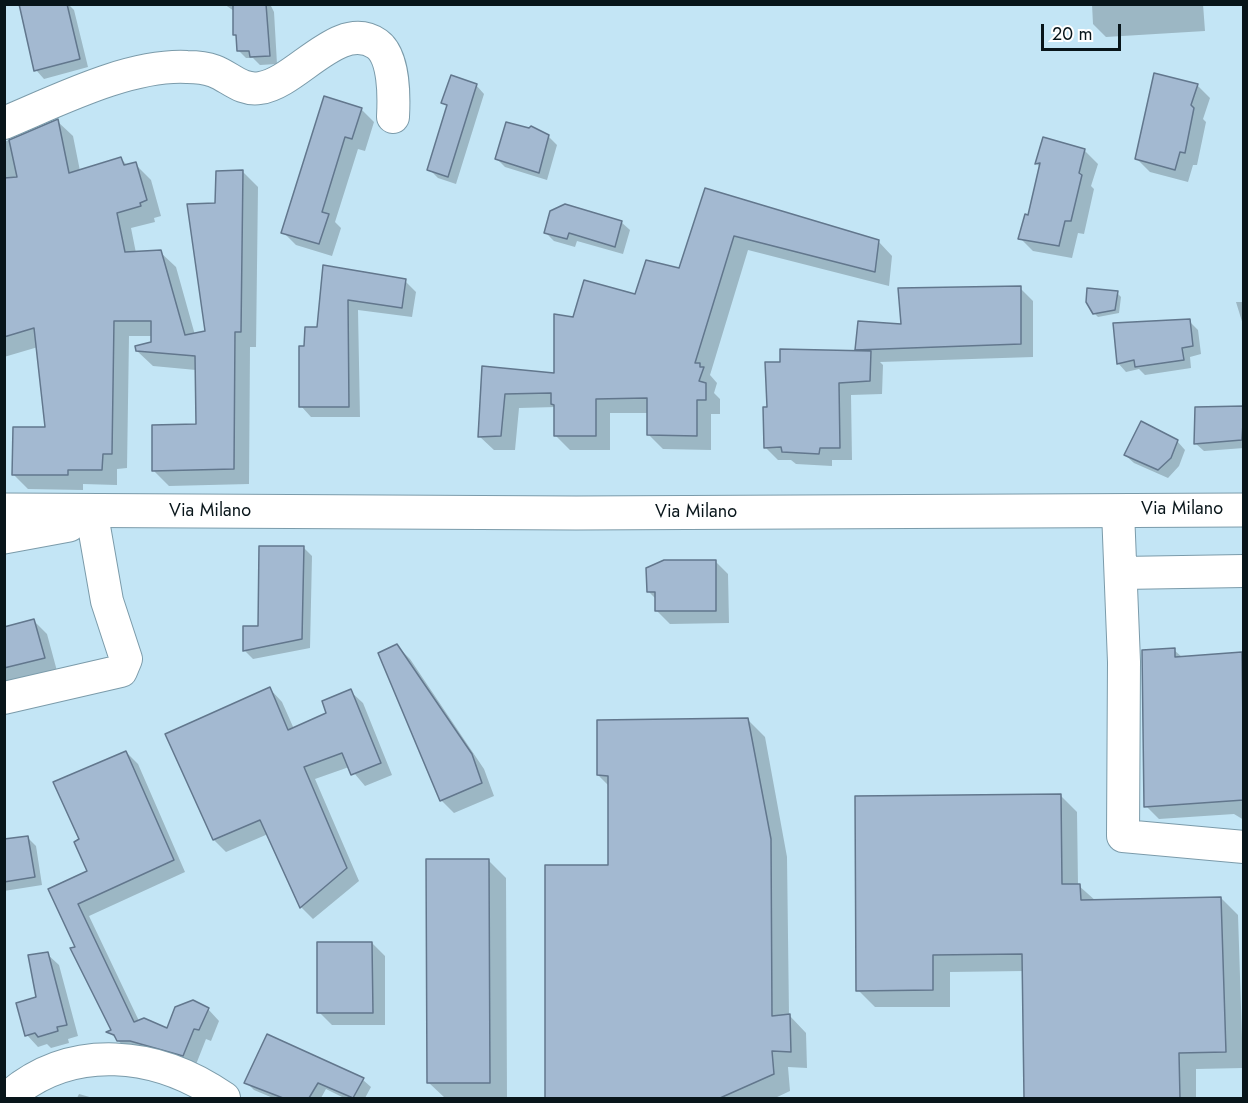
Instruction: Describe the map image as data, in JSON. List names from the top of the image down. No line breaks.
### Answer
{"streets":{"main road":["Via Milano"]},"scale_bar":"20 m"}
